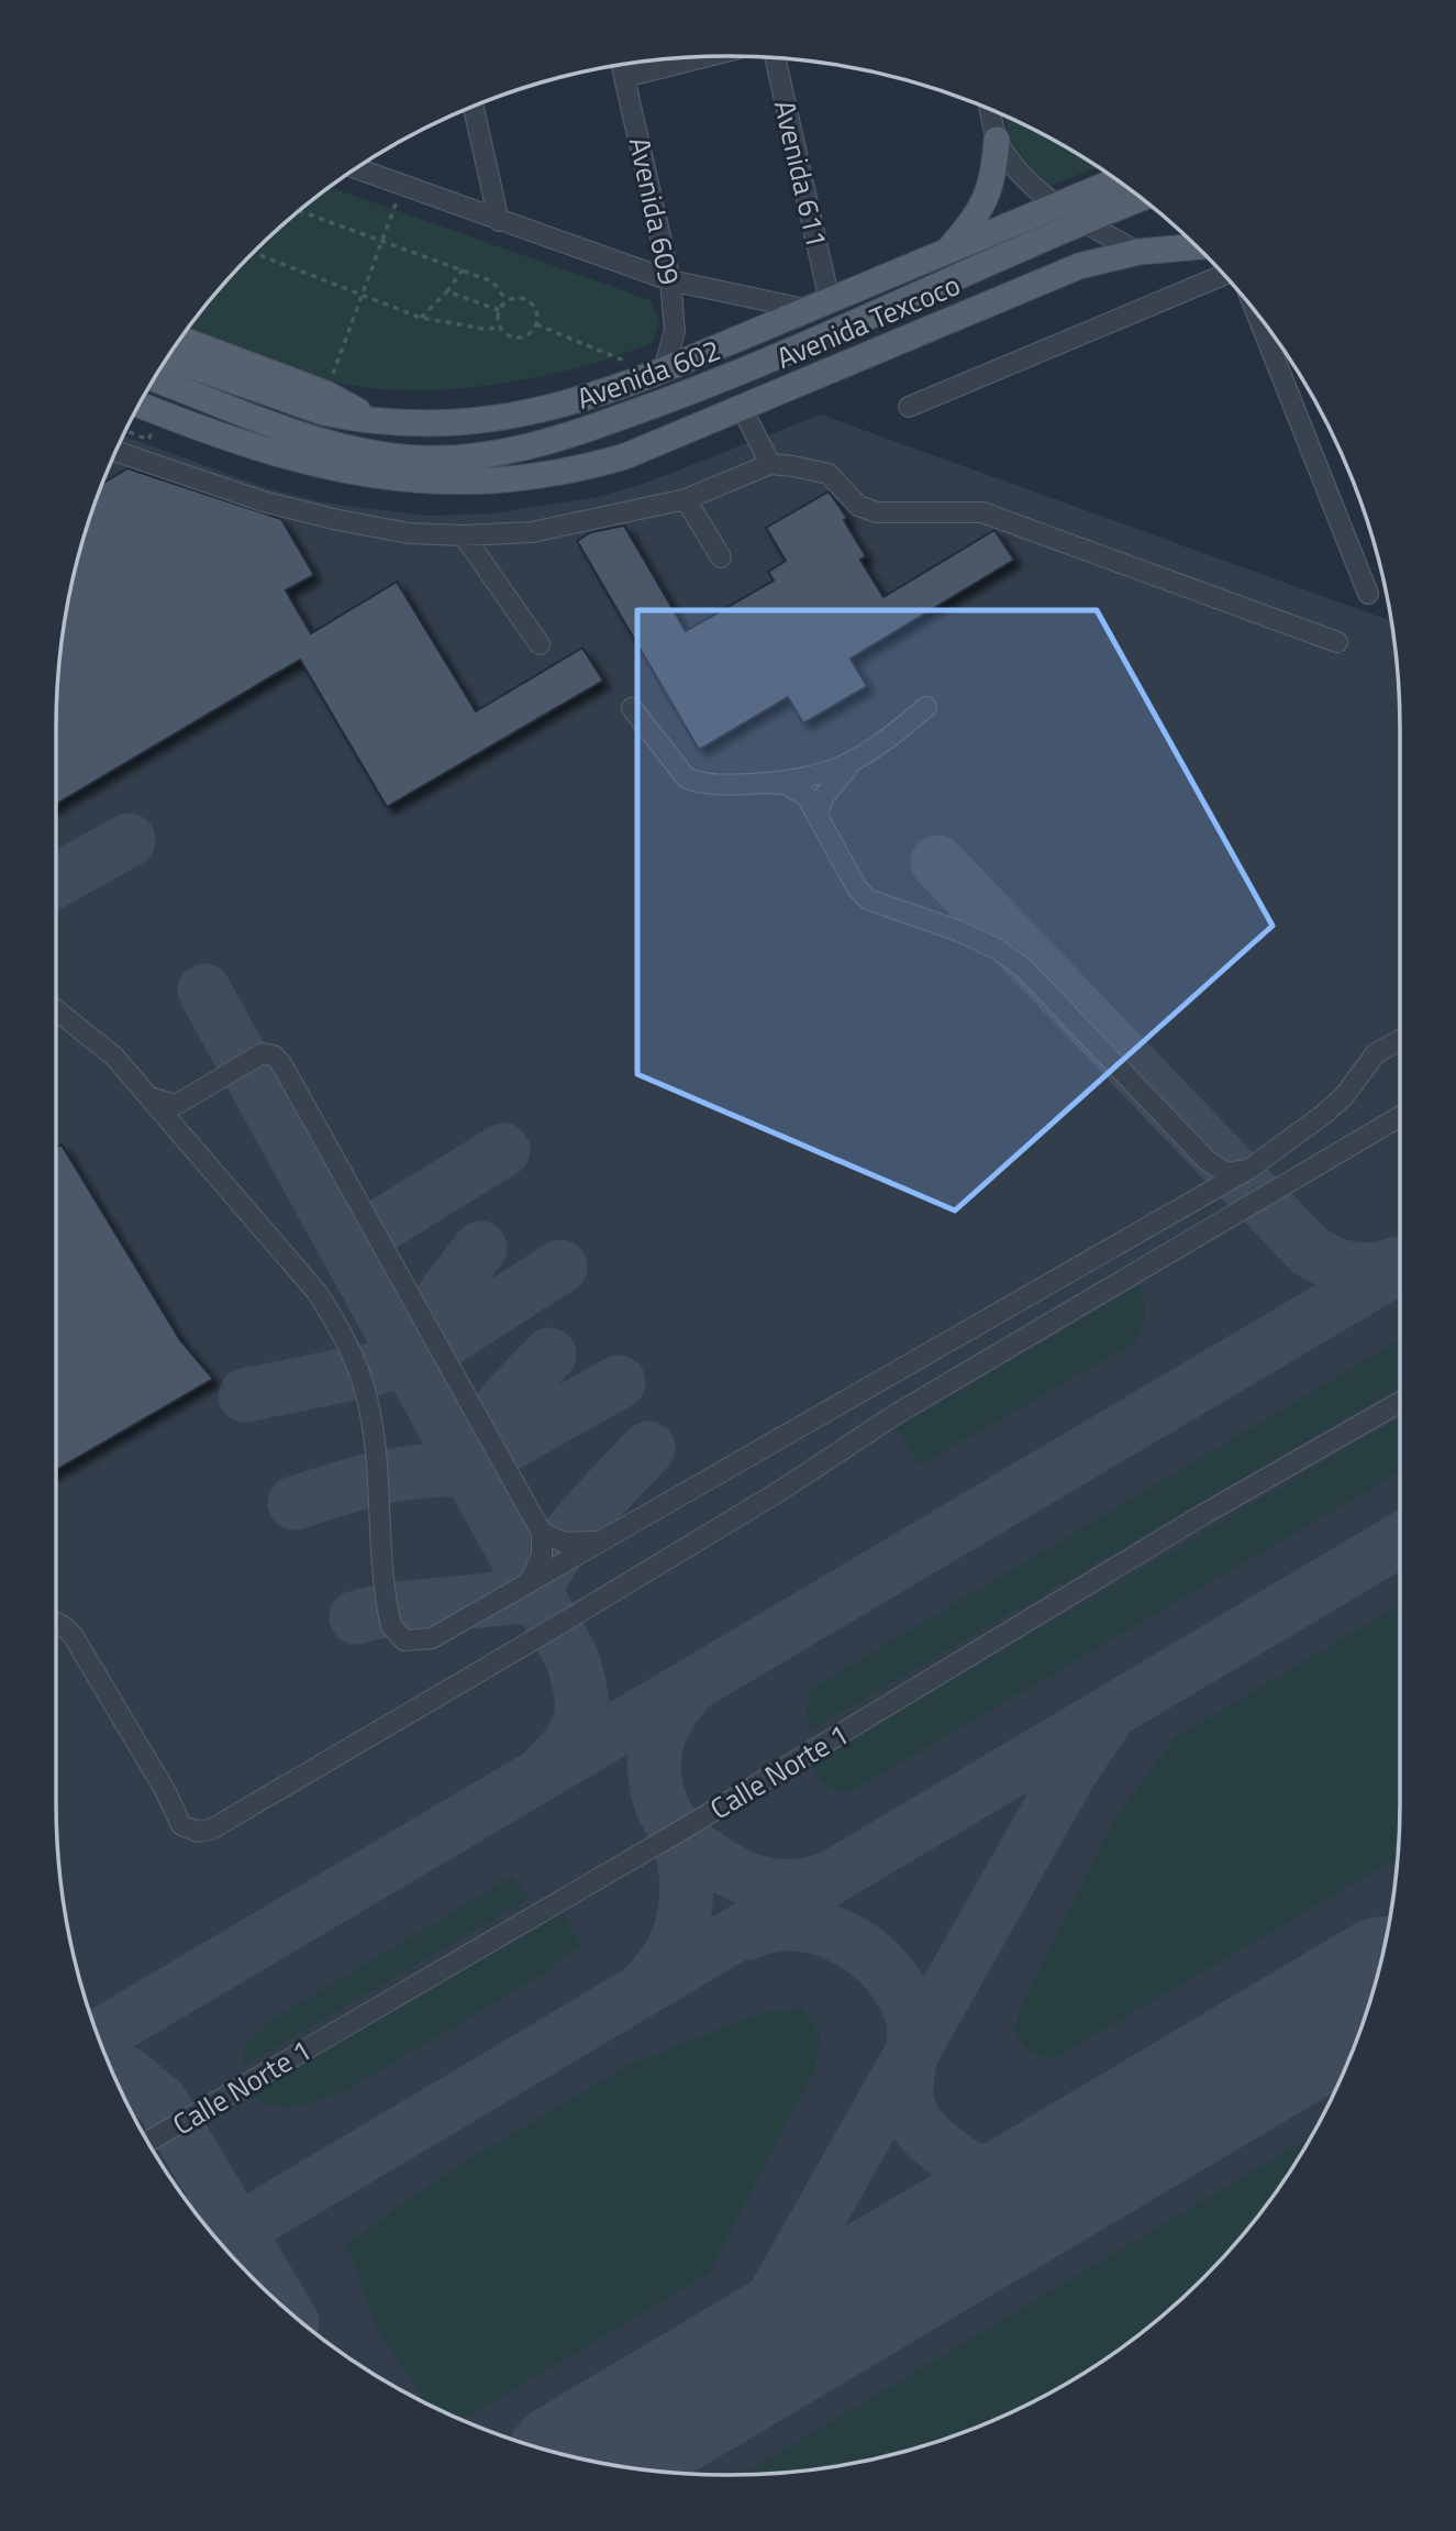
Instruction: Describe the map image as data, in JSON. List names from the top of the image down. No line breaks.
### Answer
{"streets":{"main road":["Avenida Texcoco","Avenida 602"],"street":["Avenida 611","Avenida 609","Calle Norte 1"]},"crossings":[["Avenida 611","Avenida 602"],["Avenida 609","Avenida 602"]]}
